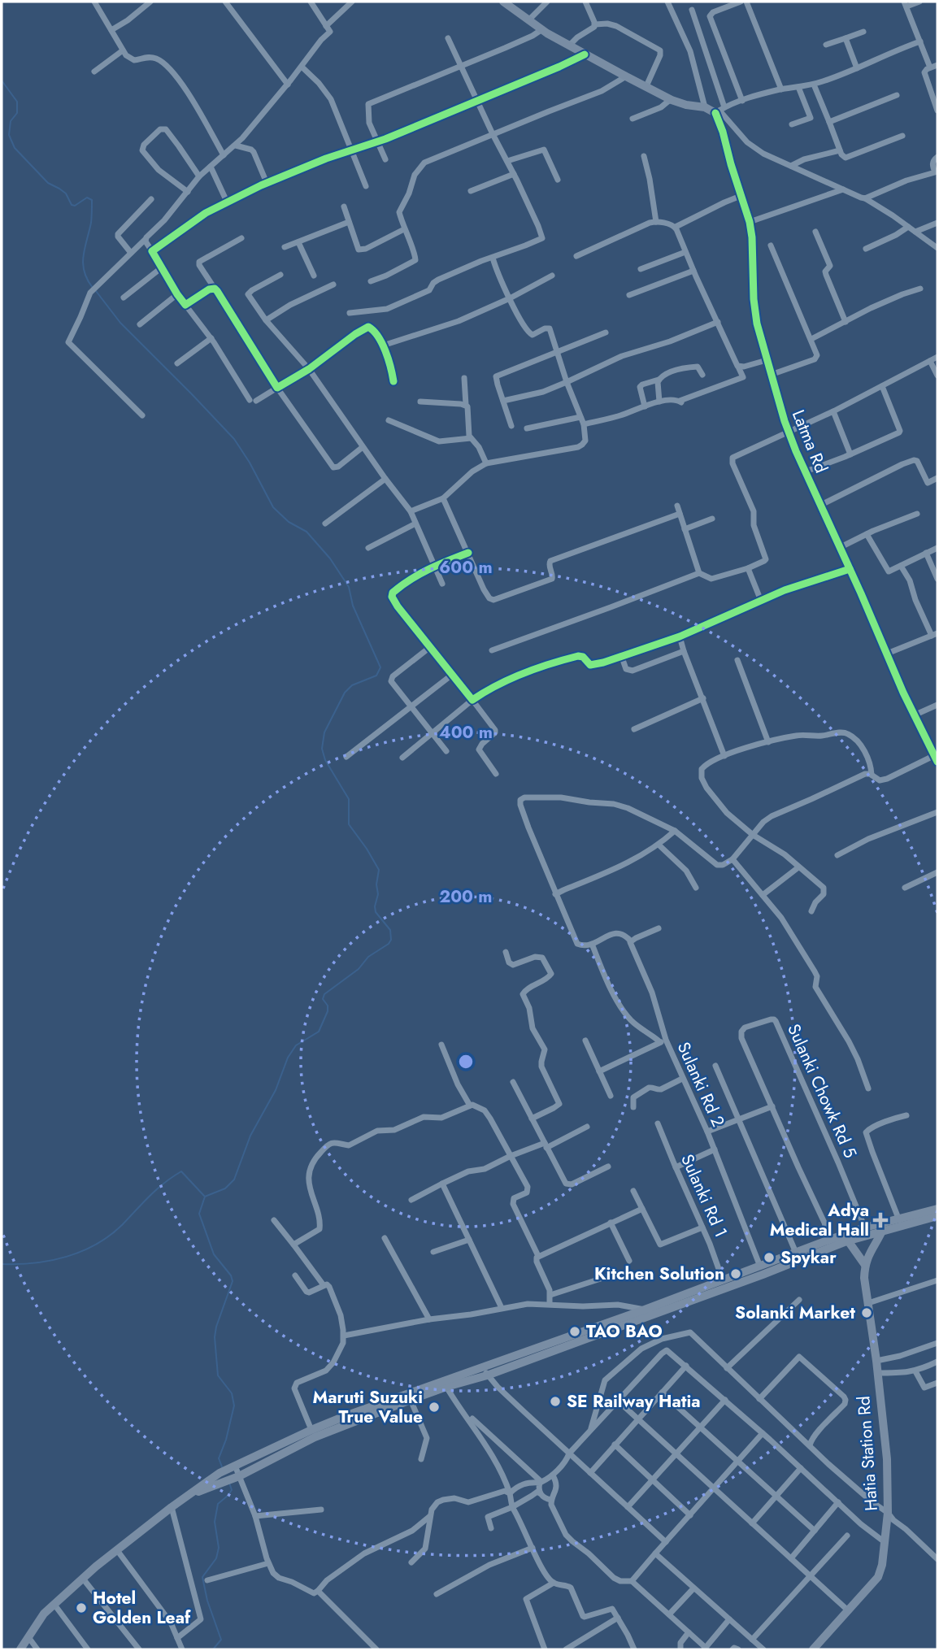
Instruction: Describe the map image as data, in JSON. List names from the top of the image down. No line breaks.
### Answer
{"streets":{"main road":["Latma Rd","Hatia Station Rd"],"street":["Sulanki Rd 2","Sulanki Chowk Rd 5","Sulanki Rd 1"]},"places":{"health":["Adya Medical Hall"],"other":["Spykar","Kitchen Solution","Solanki Market","TAO BAO","SE Railway Hatia","Maruti Suzuki True Value","Hotel Golden Leaf"]},"rings":["600 m","400 m","200 m"]}
